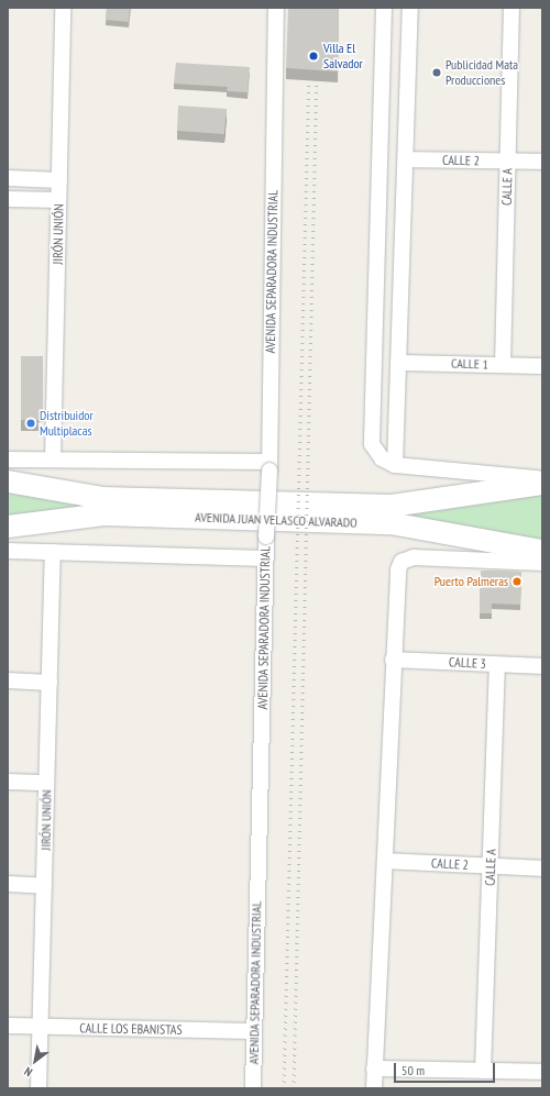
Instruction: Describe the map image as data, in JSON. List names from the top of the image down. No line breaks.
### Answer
{"streets":{"main road":["AVENIDA JUAN VELASCO ALVARADO"],"street":["CALLE 2","CALLE A","JIRÓN UNIÓN","AVENIDA SEPARADORA INDUSTRIAL","CALLE 1","CALLE 3","CALLE LOS EBANISTAS"]},"crossings":[["CALLE 2","CALLE A"],["CALLE A","CALLE 1"],["CALLE A","CALLE 3"],["JIRÓN UNIÓN","CALLE LOS EBANISTAS"],["AVENIDA SEPARADORA INDUSTRIAL","CALLE LOS EBANISTAS"]],"places":["Villa El Salvador","Publicidad Mata Producciones","Distribuidor Multiplacas","Puerto Palmeras"],"scale_bar":"50 m","north":"bottom left"}
